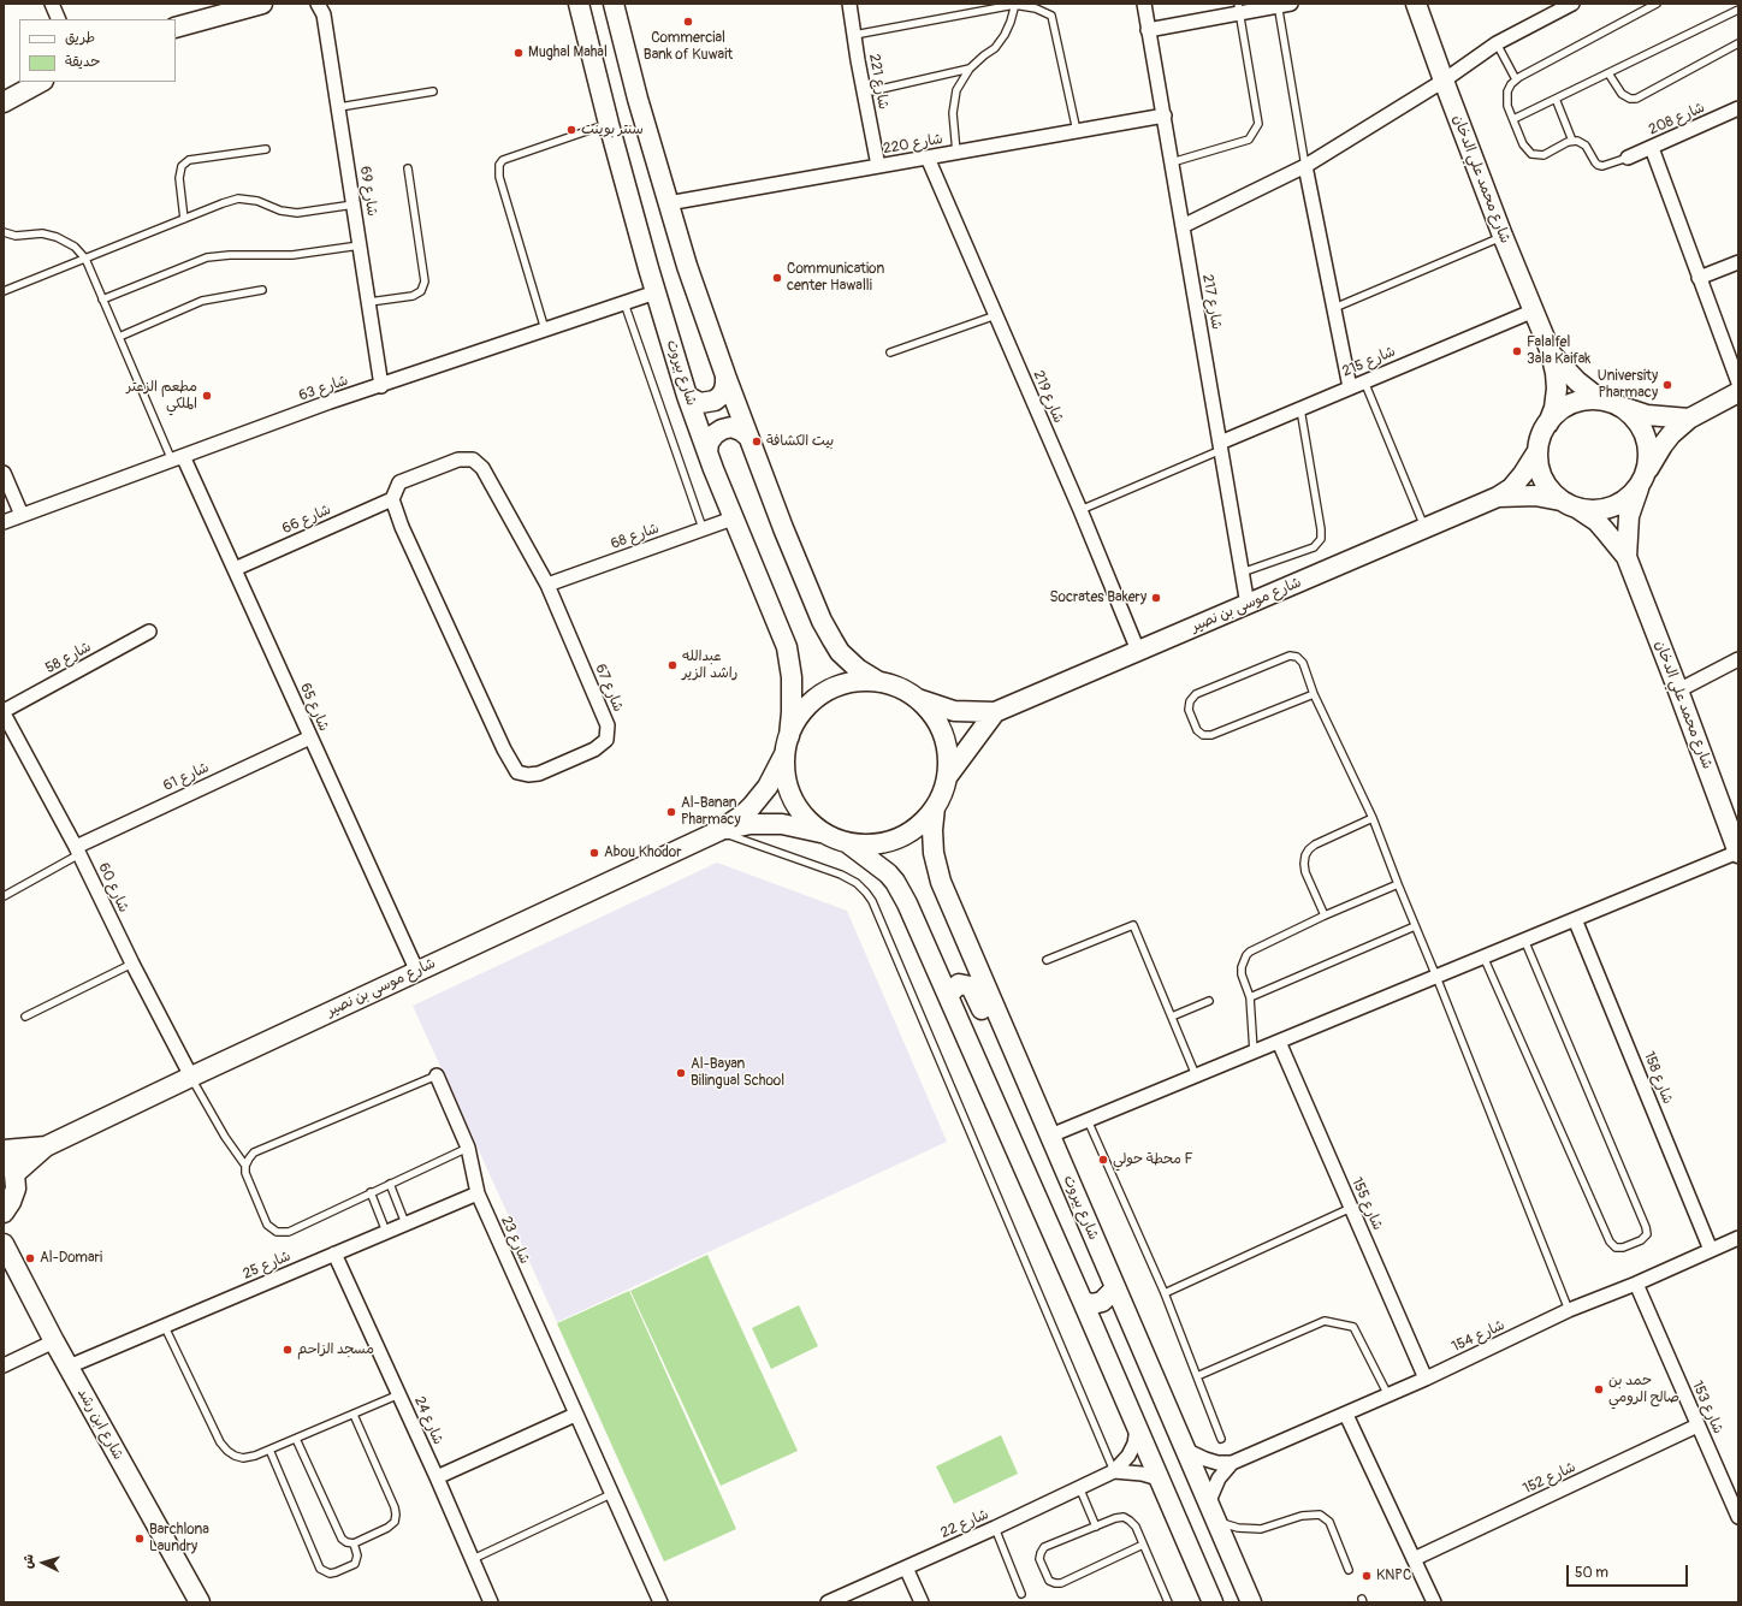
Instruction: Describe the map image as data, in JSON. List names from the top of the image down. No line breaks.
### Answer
{"streets":{"main road":["شارع محمد علي الدخان","شارع بيروت","شارع موسى بن نصير","شارع ابن رشد"],"street":["شارع 221","شارع 208","شارع 220","شارع 69","شارع 217","شارع 215","شارع 63","شارع 219","شارع 66","شارع 68","شارع 58","شارع 67","شارع 65","شارع 61","شارع 60","شارع 158","شارع 155","شارع 23","شارع 25","شارع 154","شارع 153","شارع 24","شارع 152","شارع 22"]},"crossings":[["شارع 221","شارع 220"],["شارع 220","شارع 217"],["شارع 220","شارع 219"],["شارع محمد علي الدخان","شارع 215"],["شارع محمد علي الدخان","شارع موسى بن نصير"],["شارع 69","شارع 63"],["شارع 217","شارع 215"],["شارع 217","شارع موسى بن نصير"],["شارع بيروت","شارع 63"],["شارع بيروت","شارع 68"],["شارع بيروت","شارع موسى بن نصير"],["شارع بيروت","شارع 154"],["شارع 63","شارع 65"],["شارع 219","شارع موسى بن نصير"],["شارع 66","شارع 67"],["شارع 66","شارع 65"],["شارع 68","شارع 67"],["شارع موسى بن نصير","شارع 65"],["شارع موسى بن نصير","شارع 60"],["شارع 58","شارع 60"],["شارع 65","شارع 61"],["شارع 61","شارع 60"],["شارع 158","شارع 154"],["شارع 155","شارع 154"],["شارع 23","شارع 25"],["شارع 25","شارع 24"],["شارع 25","شارع ابن رشد"],["شارع 154","شارع 153"],["شارع 153","شارع 152"]],"places":["Commercial Bank of Kuwait","Mughal Mahal","سنتر بوينت","Communication center Hawalli","Falalfel 3ala Kaifak","University Pharmacy","مطعم الزعتر الملكي","بيت الكشافة","Socrates Bakery","عبدالله راشد الزير","Al-Banan Pharmacy","Abou Khodor","Al-Bayan Bilingual School","محطة حولي F","Al-Domari","مسجد الزاحم","حمد بن صالح الرومي","Barchlona Laundry","KNPC"],"legend":["طريق","حديقة"],"scale_bar":"50 m","north":"left"}
